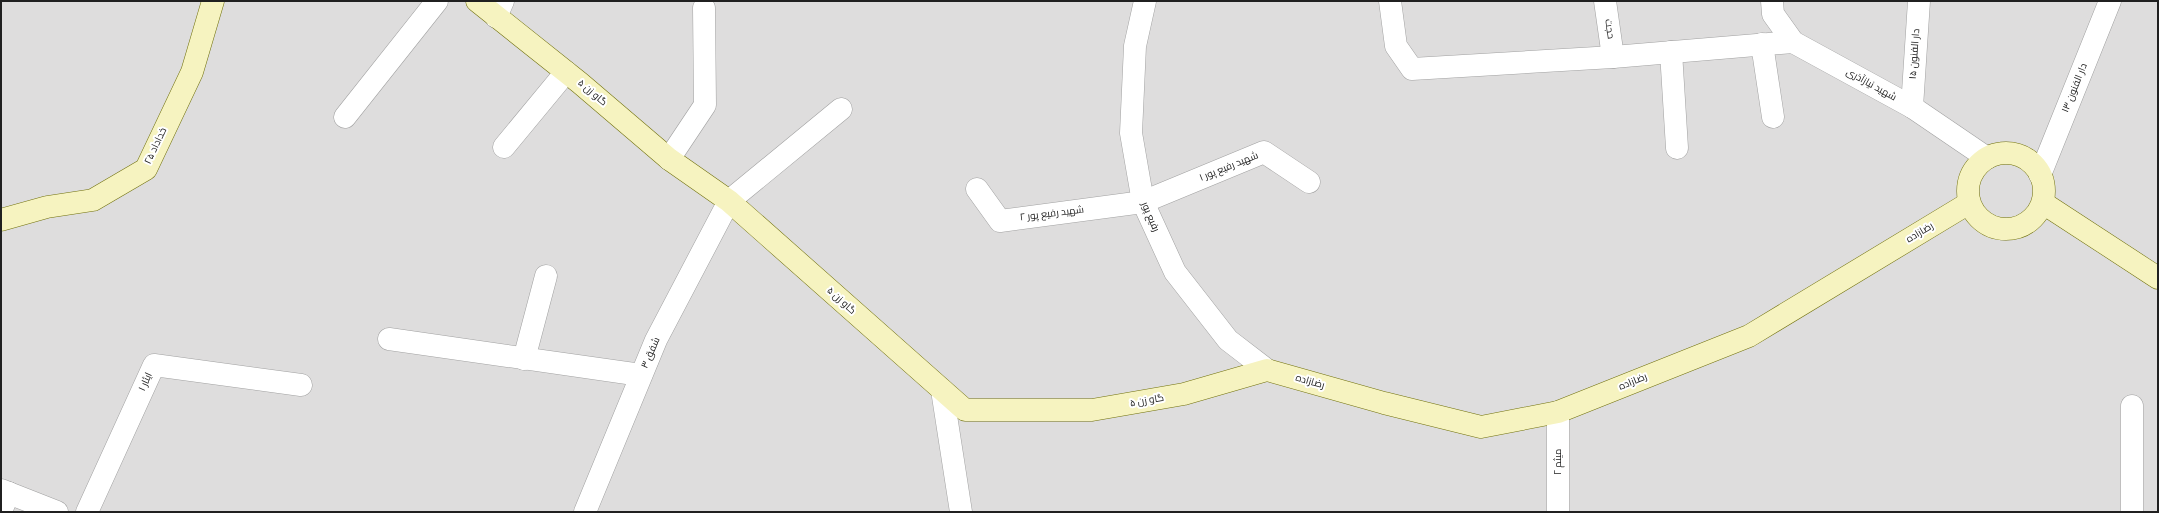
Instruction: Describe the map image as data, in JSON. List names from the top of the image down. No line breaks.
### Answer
{"streets":{"street":["حجت","دار الفنون ۱۵","شهید نیازآذری","دار الفنون ۱۳","گاو زن ۵","خداداد ۲۵","شهید رفیع پور ۱","شهید رفیع پور ۲","رفیع پور","رضازاده","شفق ۳","ایثار ۱","میثم ۲"]},"crossings":[["دار الفنون ۱۵","شهید نیازآذری"],["شهید نیازآذری","دار الفنون ۱۳"],["شهید نیازآذری","رضازاده"],["دار الفنون ۱۳","رضازاده"],["گاو زن ۵","رفیع پور"],["گاو زن ۵","رضازاده"],["گاو زن ۵","شفق ۳"],["شهید رفیع پور ۱","شهید رفیع پور ۲"],["شهید رفیع پور ۱","رفیع پور"],["شهید رفیع پور ۲","رفیع پور"],["رفیع پور","رضازاده"],["رضازاده","میثم ۲"]]}
